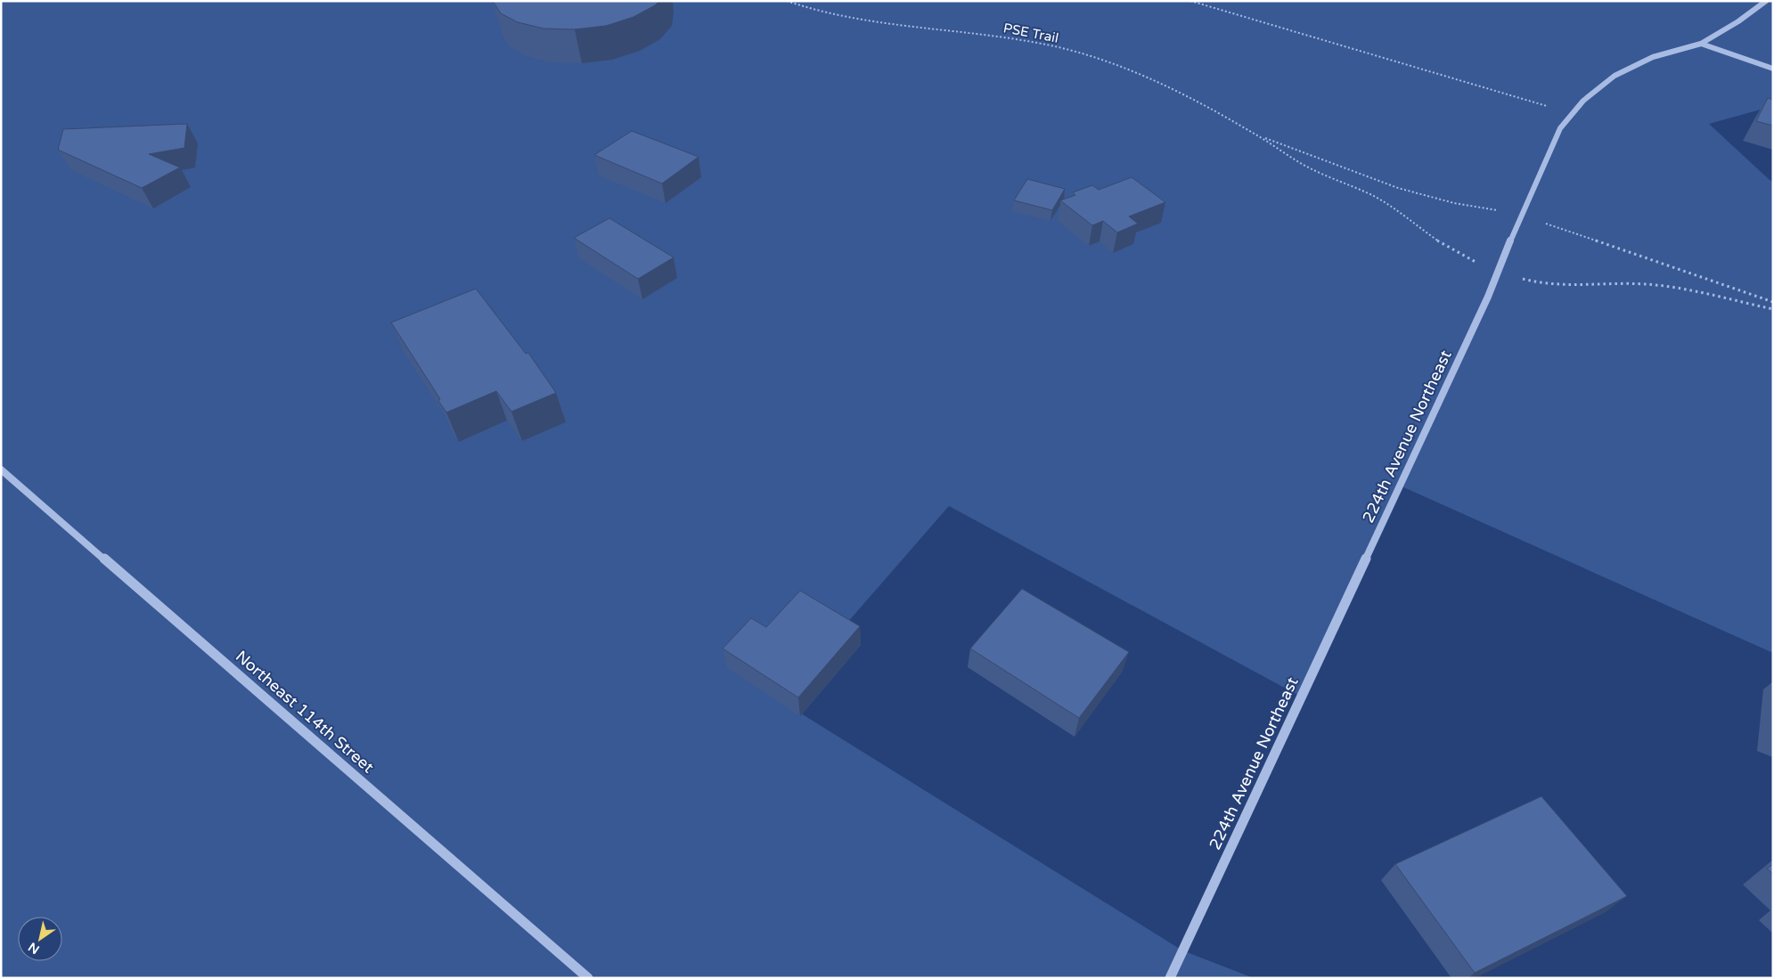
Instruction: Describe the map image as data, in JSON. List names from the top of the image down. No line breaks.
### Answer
{"streets":{"street":["224th Avenue Northeast","Northeast 114th Street"],"path":["PSE Trail"]},"north":"bottom left"}
